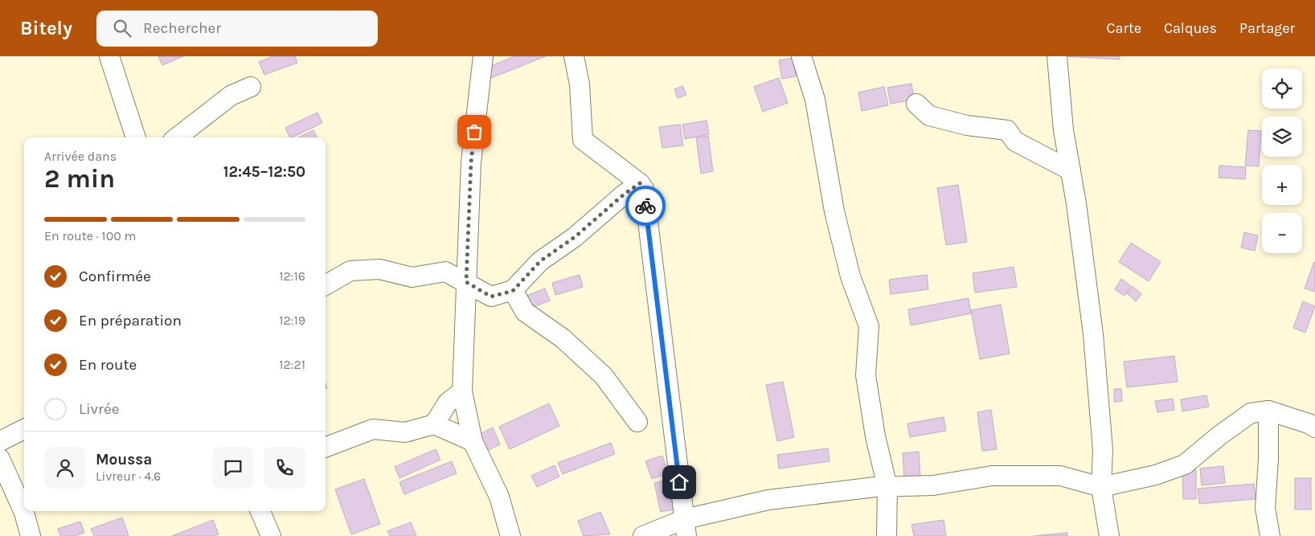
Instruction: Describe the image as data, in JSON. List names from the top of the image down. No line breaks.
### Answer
{"page":{"header":"Bitely","search":"Rechercher","nav":["Carte","Calques","Partager"],"map_buttons":["+","−"],"heading":["2 min","Arrivée dans","12:45–12:50"],"panel":["Moussa","Livreur · 4.6"],"bar":"En route · 100 m","list":[["Confirmée","12:16"],["En préparation","12:19"],["En route","12:21"],"Livrée"]}}
